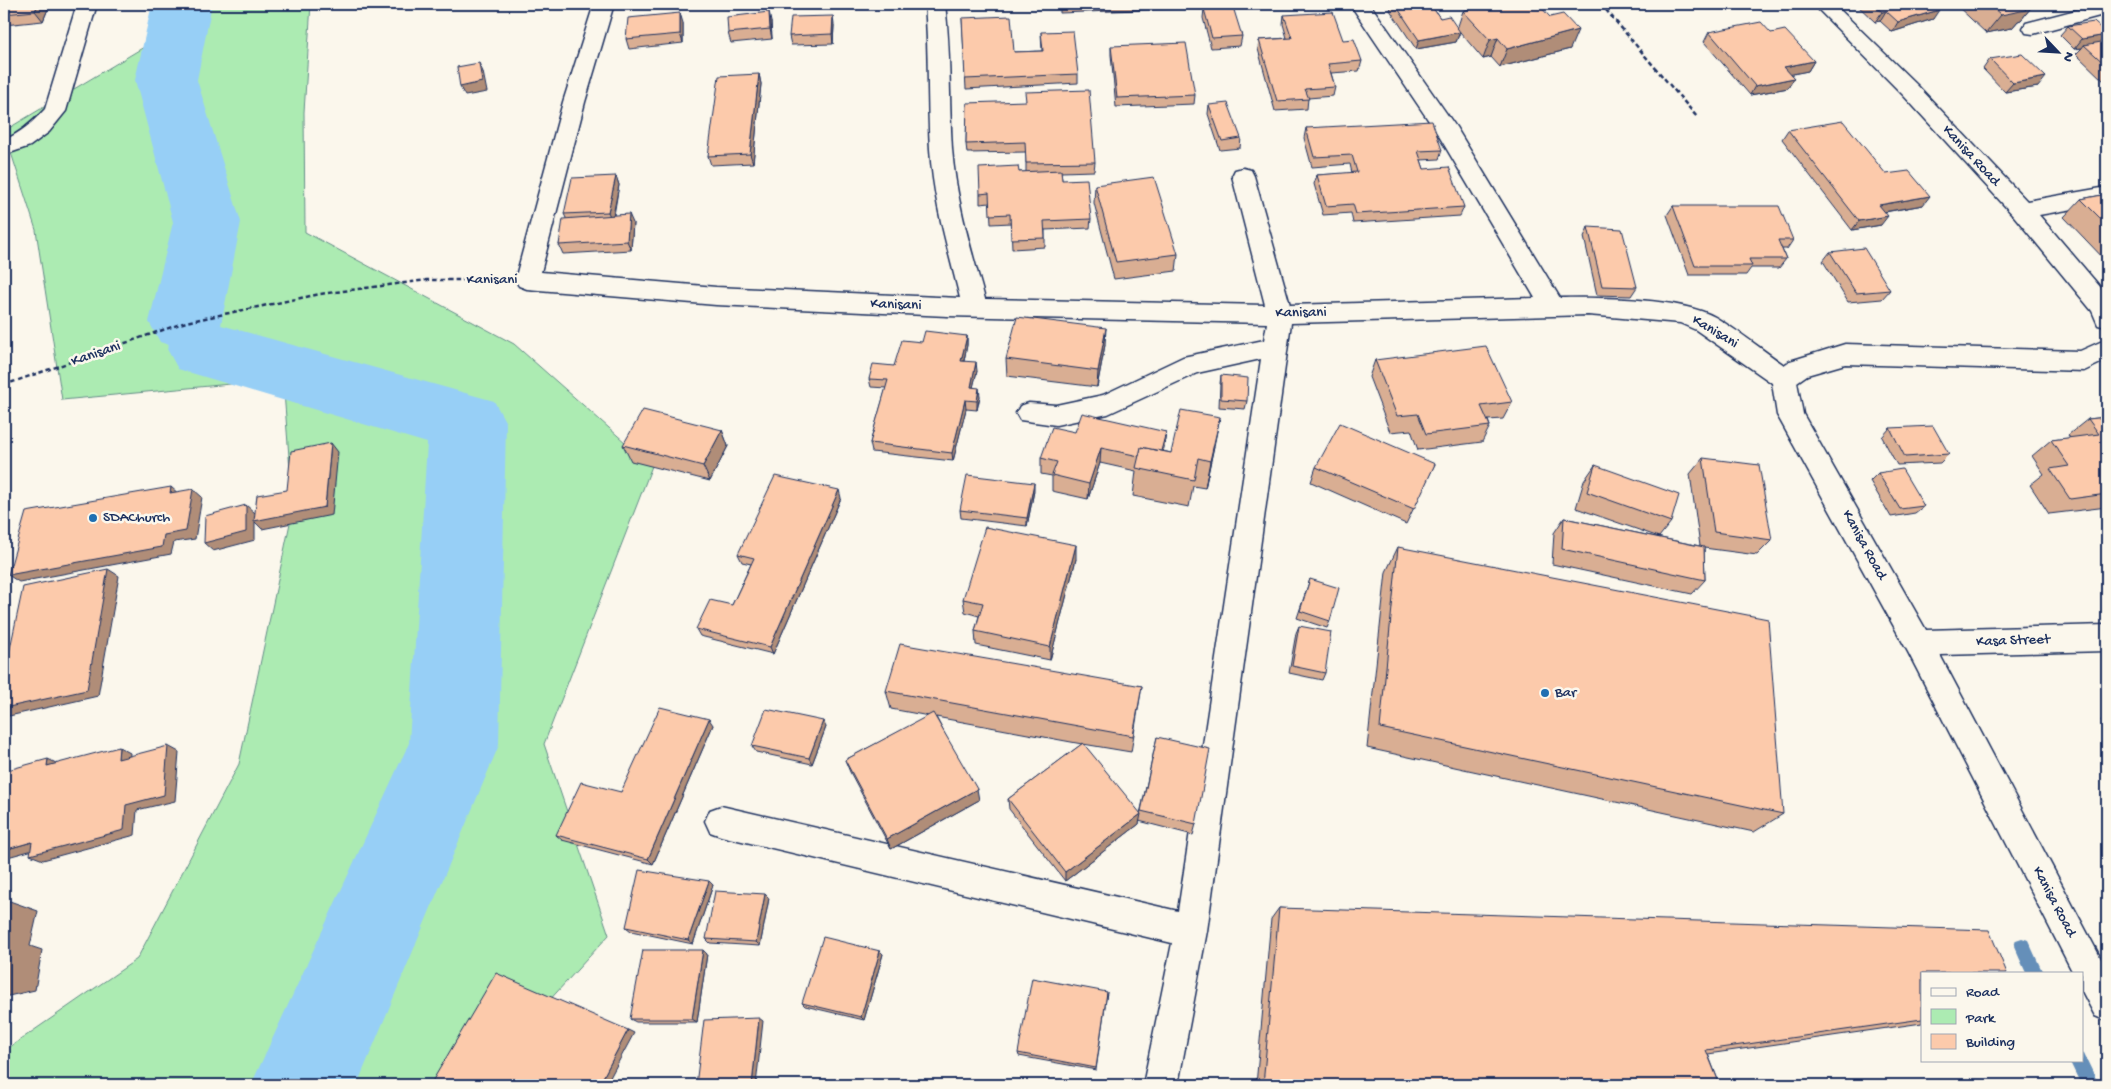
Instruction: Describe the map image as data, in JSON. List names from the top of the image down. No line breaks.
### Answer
{"streets":{"street":["Kanisa Road","Kanisani","Kasa Street"]},"crossings":[["Kanisa Road","Kanisani"],["Kanisa Road","Kasa Street"]],"places":["SDAChurch","Bar"],"legend":["Road","Park","Building"],"north":"bottom right"}
